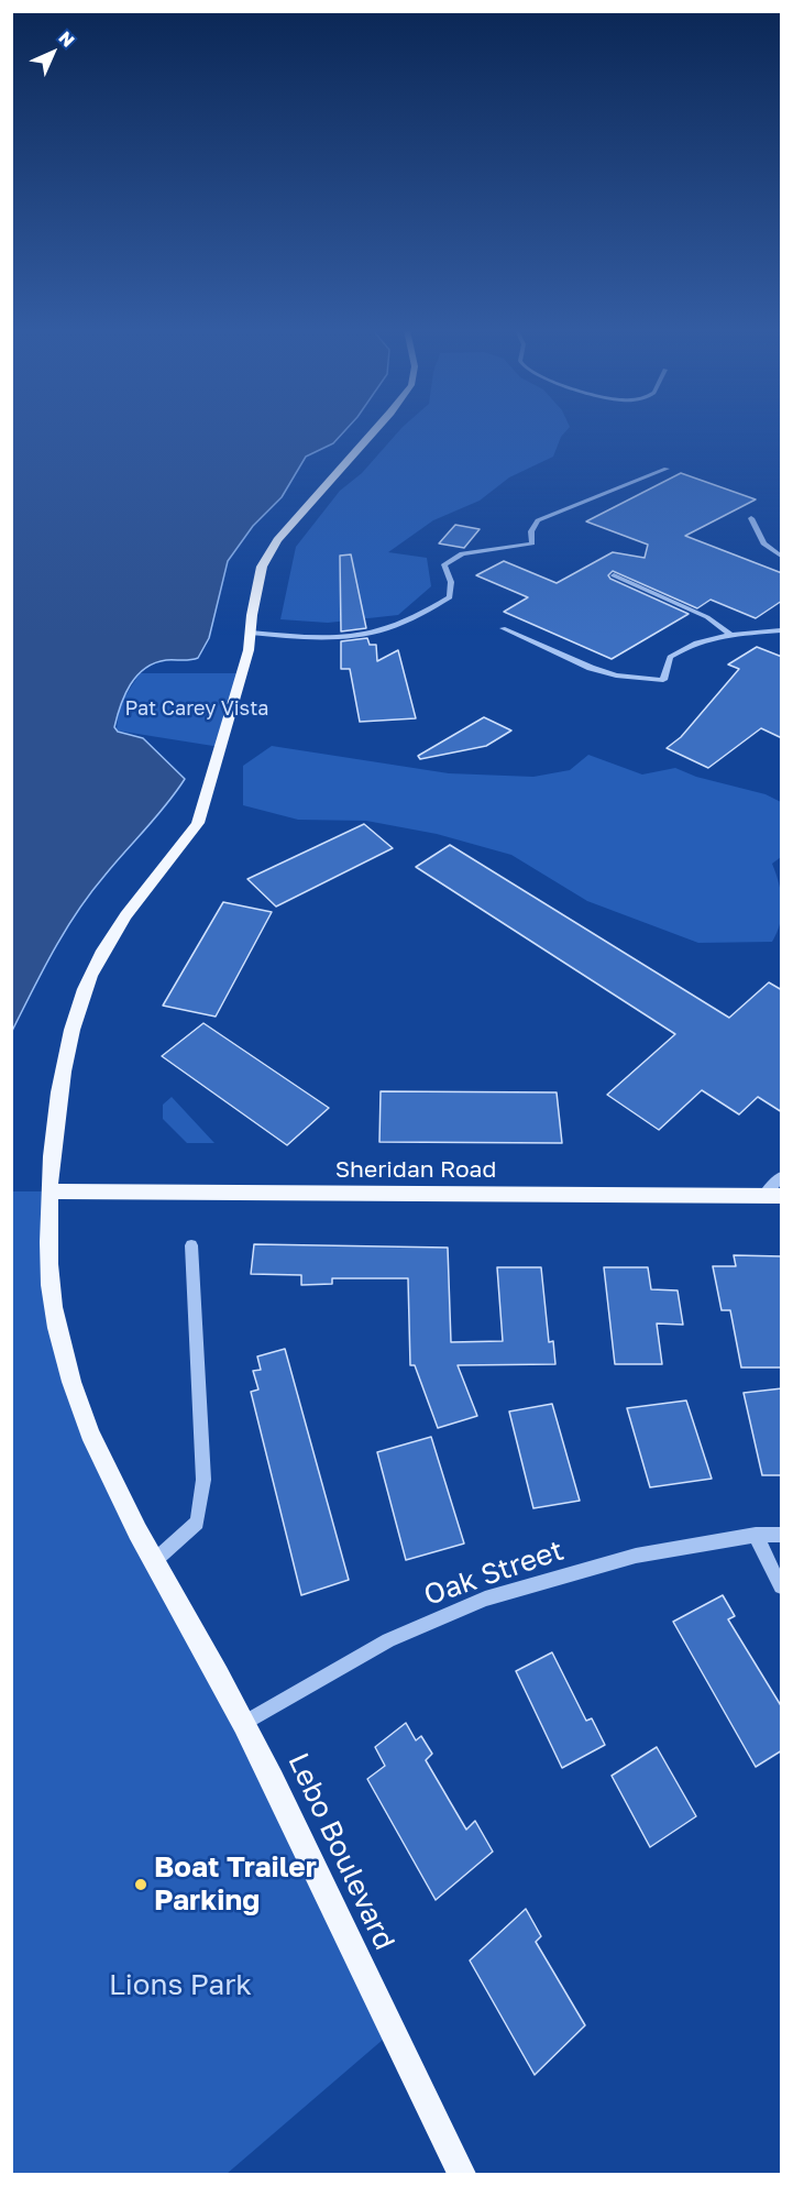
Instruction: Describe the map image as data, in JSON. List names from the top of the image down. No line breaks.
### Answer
{"streets":{"main road":["Sheridan Road","Lebo Boulevard"],"street":["Oak Street"]},"crossings":[["Sheridan Road","Lebo Boulevard"],["Oak Street","Lebo Boulevard"]],"parks":["Pat Carey Vista","Lions Park"],"places":["Boat Trailer Parking"],"north":"top right"}
